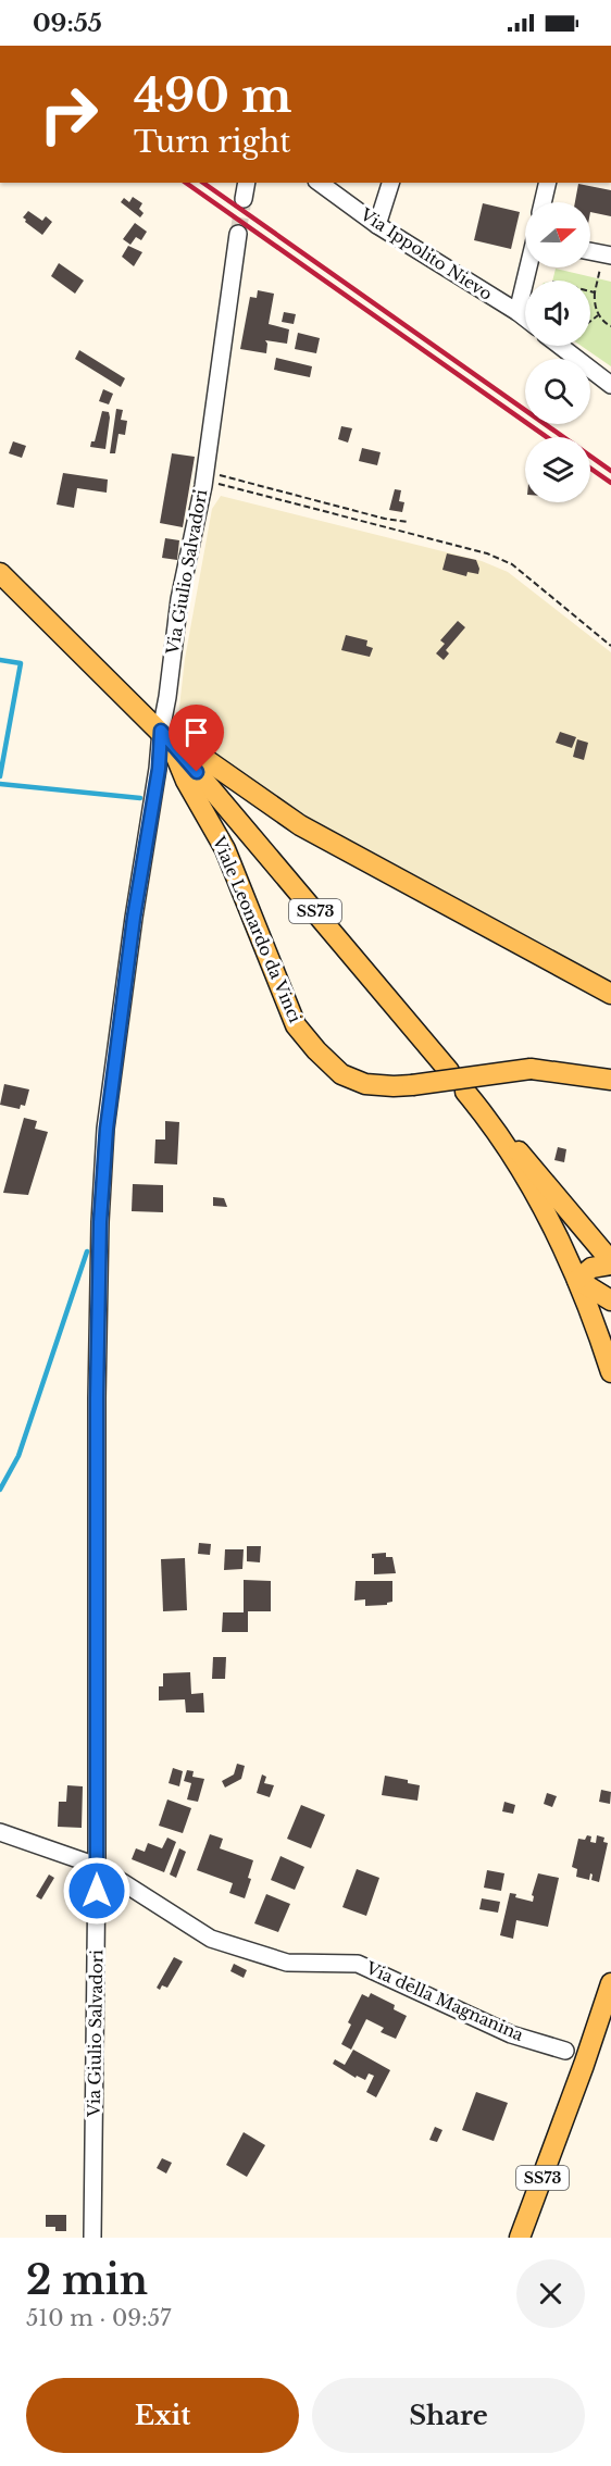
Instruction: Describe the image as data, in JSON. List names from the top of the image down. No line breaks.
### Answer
{"streets":{"main road":["SS73","Viale Leonardo da Vinci"],"street":["Via Ippolito Nievo","Via Giulio Salvadori","Via della Magnanina"]},"crossings":[["Via Giulio Salvadori","SS73"],["Via Giulio Salvadori","Viale Leonardo da Vinci"],["Via Giulio Salvadori","Via della Magnanina"],["SS73","Viale Leonardo da Vinci"]],"north":"right","page":{"status":"09:55","turn":["490 m","Turn right"],"heading":["2 min","510 m · 09:57"],"buttons":["Exit","Share"]}}
